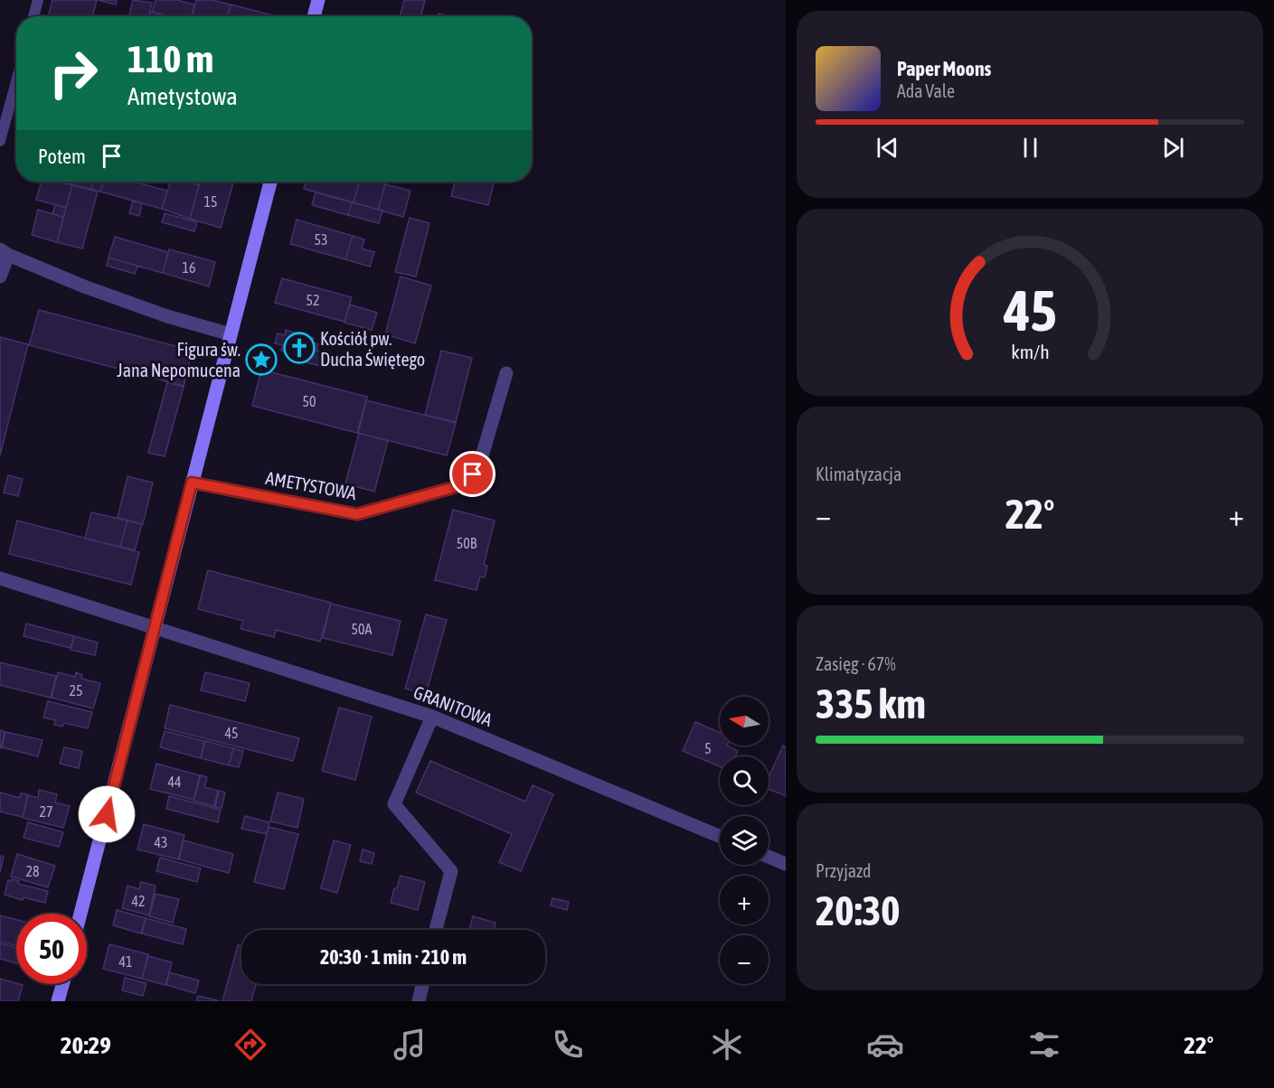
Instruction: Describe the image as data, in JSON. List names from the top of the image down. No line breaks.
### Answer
{"streets":{"street":["AMETYSTOWA","GRANITOWA"]},"places":{"church":["Kościół pw. Ducha Świętego"],"place":["Figura św. Jana Nepomucena"]},"house_numbers":["15","53","16","52","50","50B","50A","25","45","5","44","27","43","28","42","41"],"north":"left","page":{"turn":["110 m","Ametystowa"],"song":["Paper Moons","Ada Vale"],"then":"Potem","tile":["Klimatyzacja",["Zasięg · 67%","335 km"],["Przyjazd","20:30"]],"heat":["−","22°","+"],"map_buttons":["+","−"],"limit":"50","trip":"20:30 · 1 min · 210 m","tabs":["20:29","22°"],"gauge":["45","km/h"]}}
